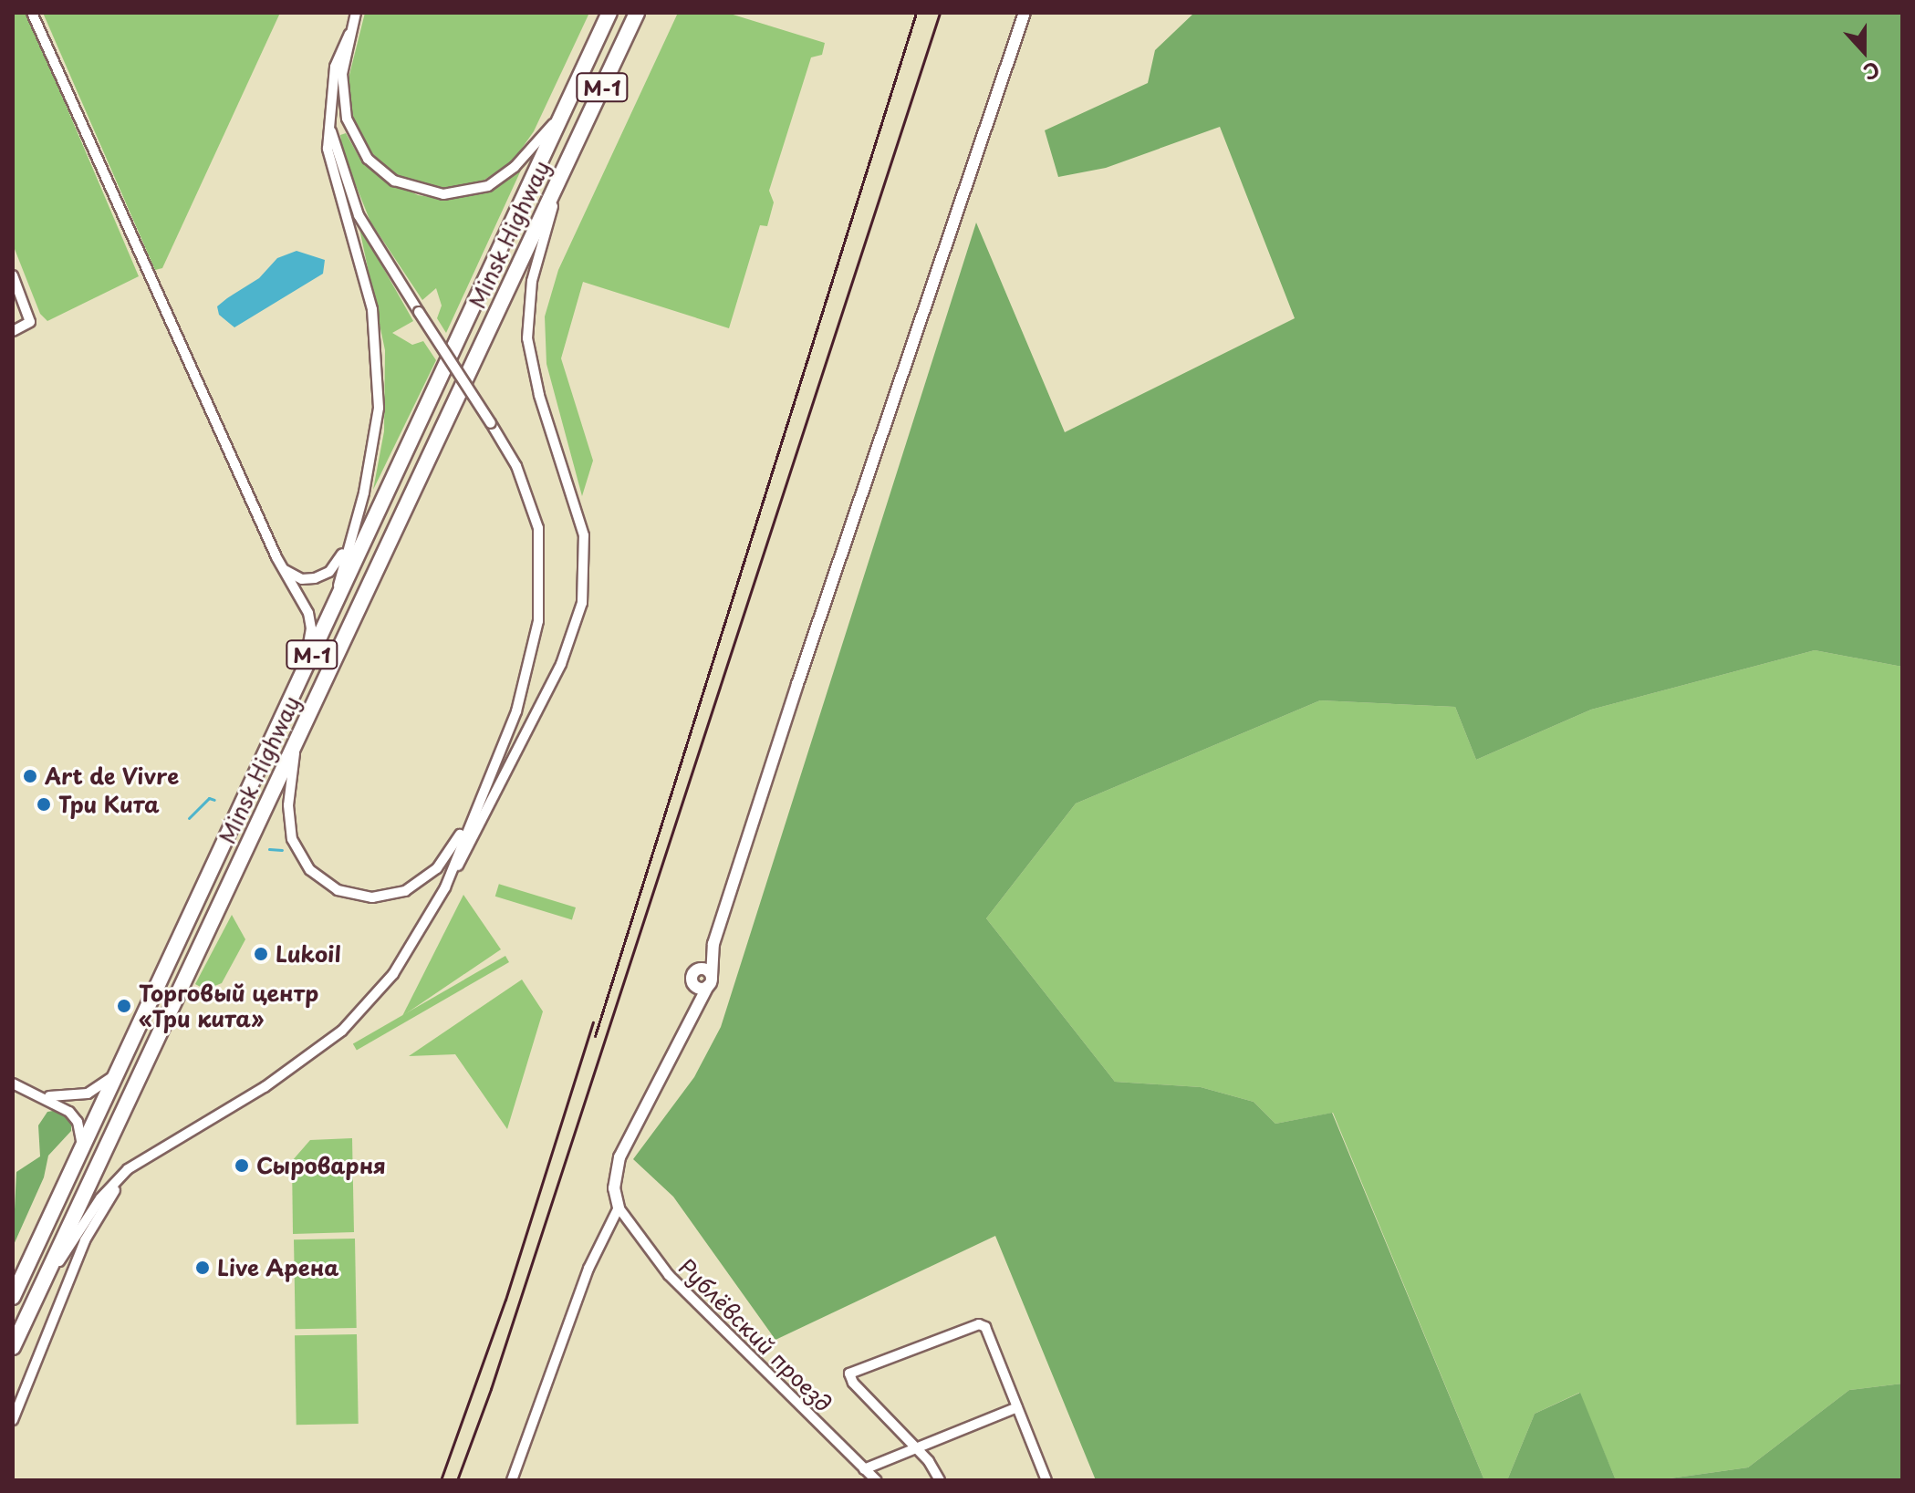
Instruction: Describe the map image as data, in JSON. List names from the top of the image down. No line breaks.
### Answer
{"streets":{"highway":["М-1","Minsk Highway"],"street":["Рублёвский проезд"]},"places":["Art de Vivre","Три Кита","Lukoil","Торговый центр «Три кита»","Сыроварня","Live Арена"],"north":"bottom"}
